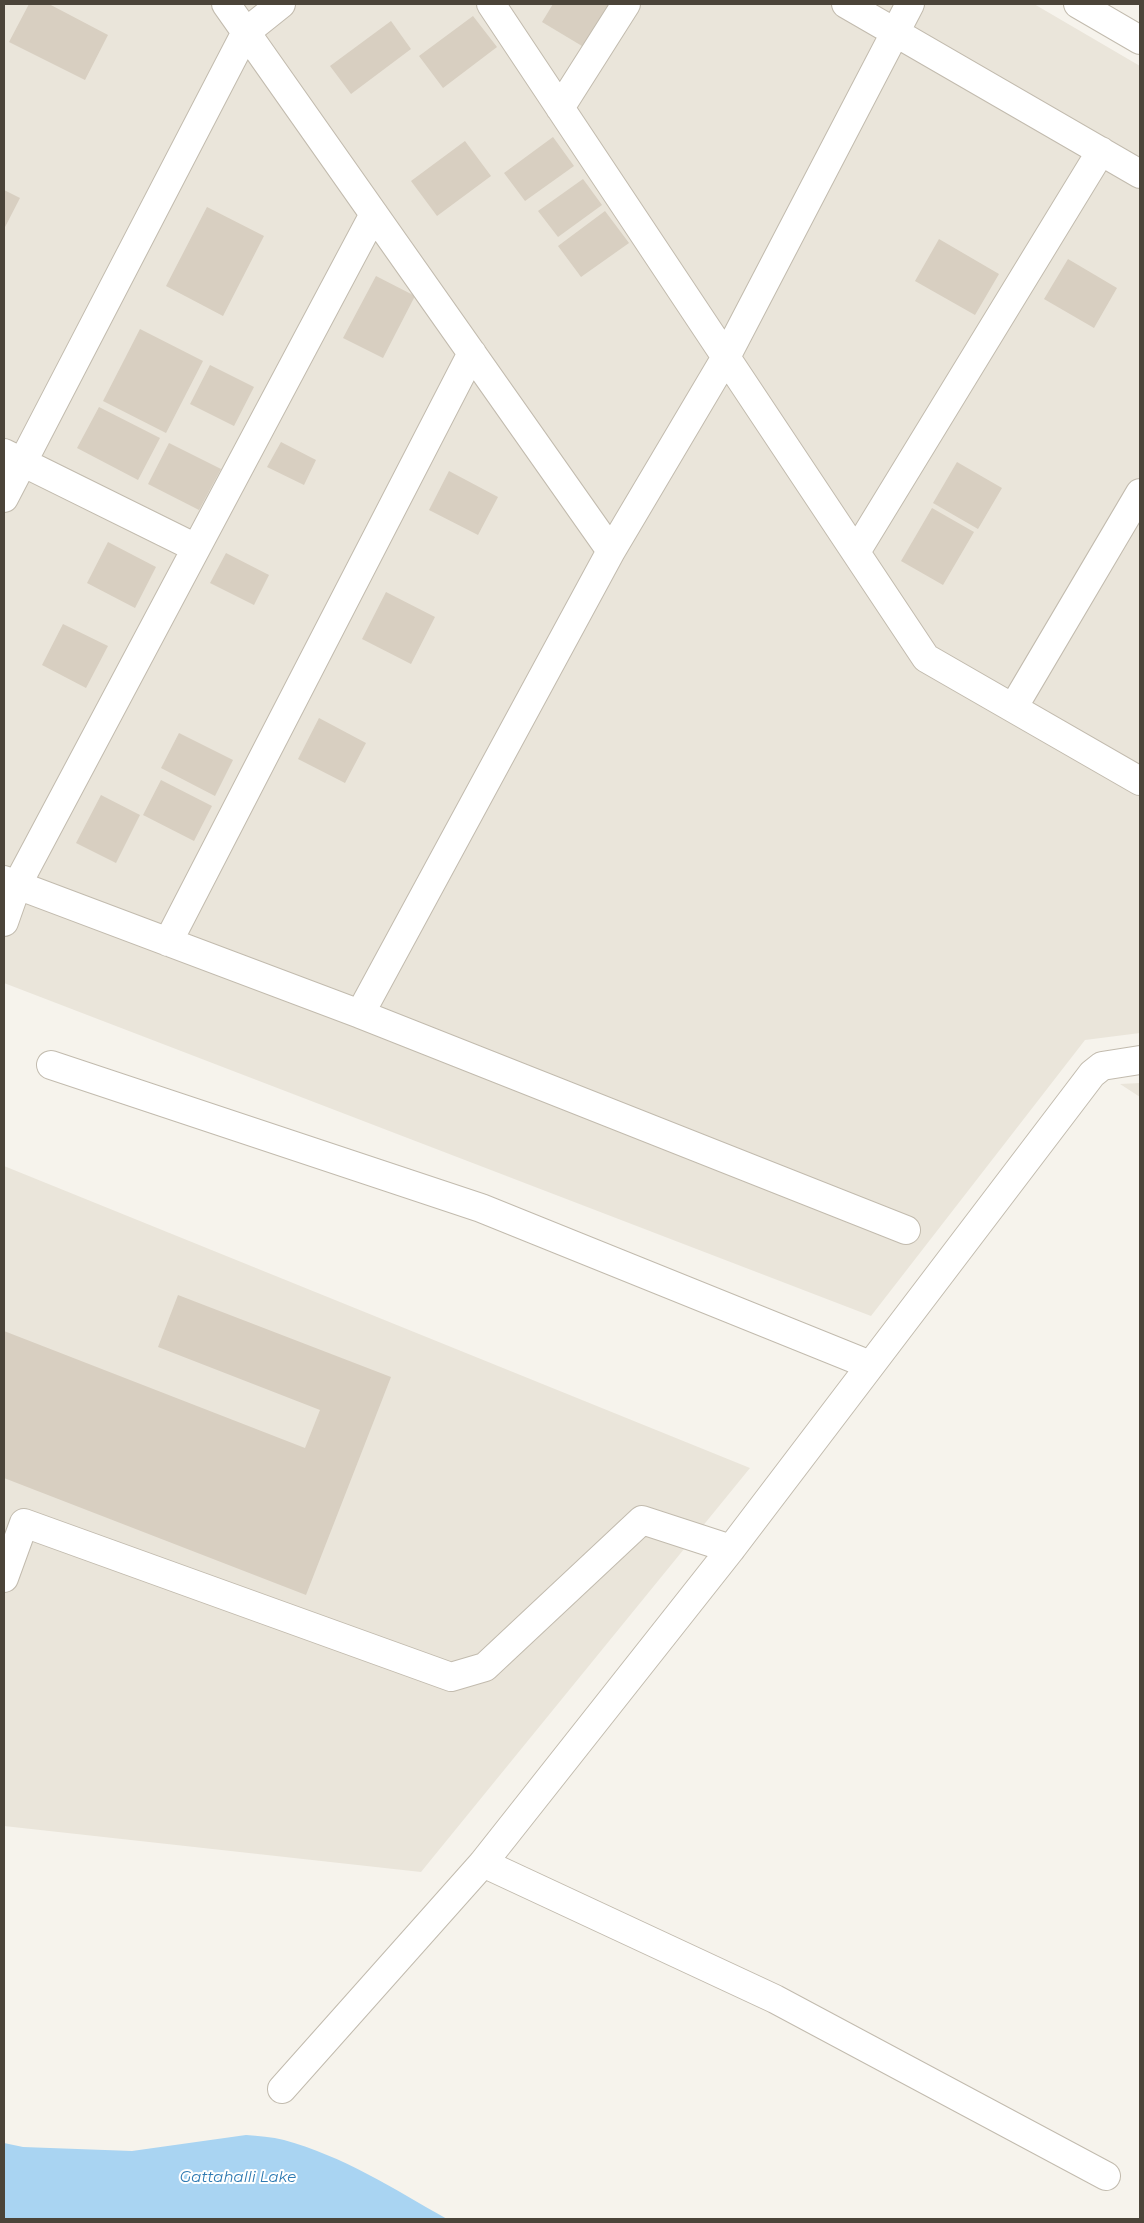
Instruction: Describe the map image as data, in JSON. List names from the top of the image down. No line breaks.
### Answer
{"water":["Gattahalli Lake"]}
